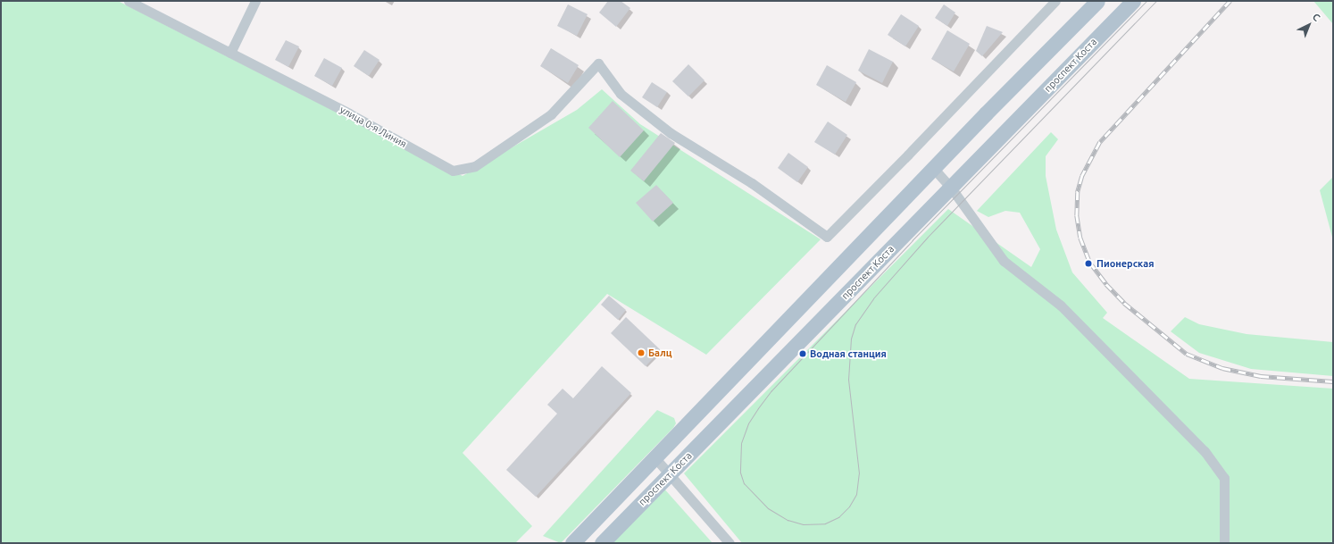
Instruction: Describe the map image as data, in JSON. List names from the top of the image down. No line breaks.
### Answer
{"streets":{"main road":["проспект Коста"],"street":["улица 0-я Линия"]},"places":["Пионерская","Балц","Водная станция"],"north":"top right"}
